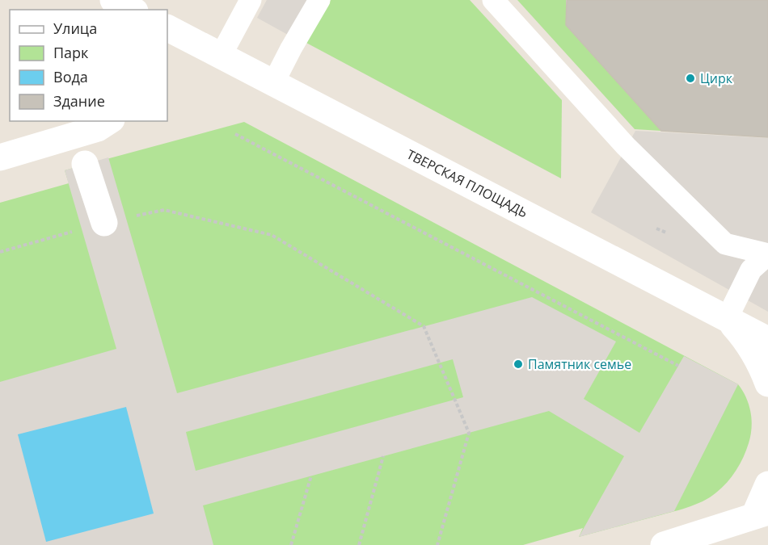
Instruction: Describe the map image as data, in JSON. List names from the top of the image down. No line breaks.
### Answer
{"streets":{"street":["ТВЕРСКАЯ ПЛОЩАДЬ"]},"places":["Цирк","Памятник семье"],"legend":["Улица","Парк","Вода","Здание"]}
